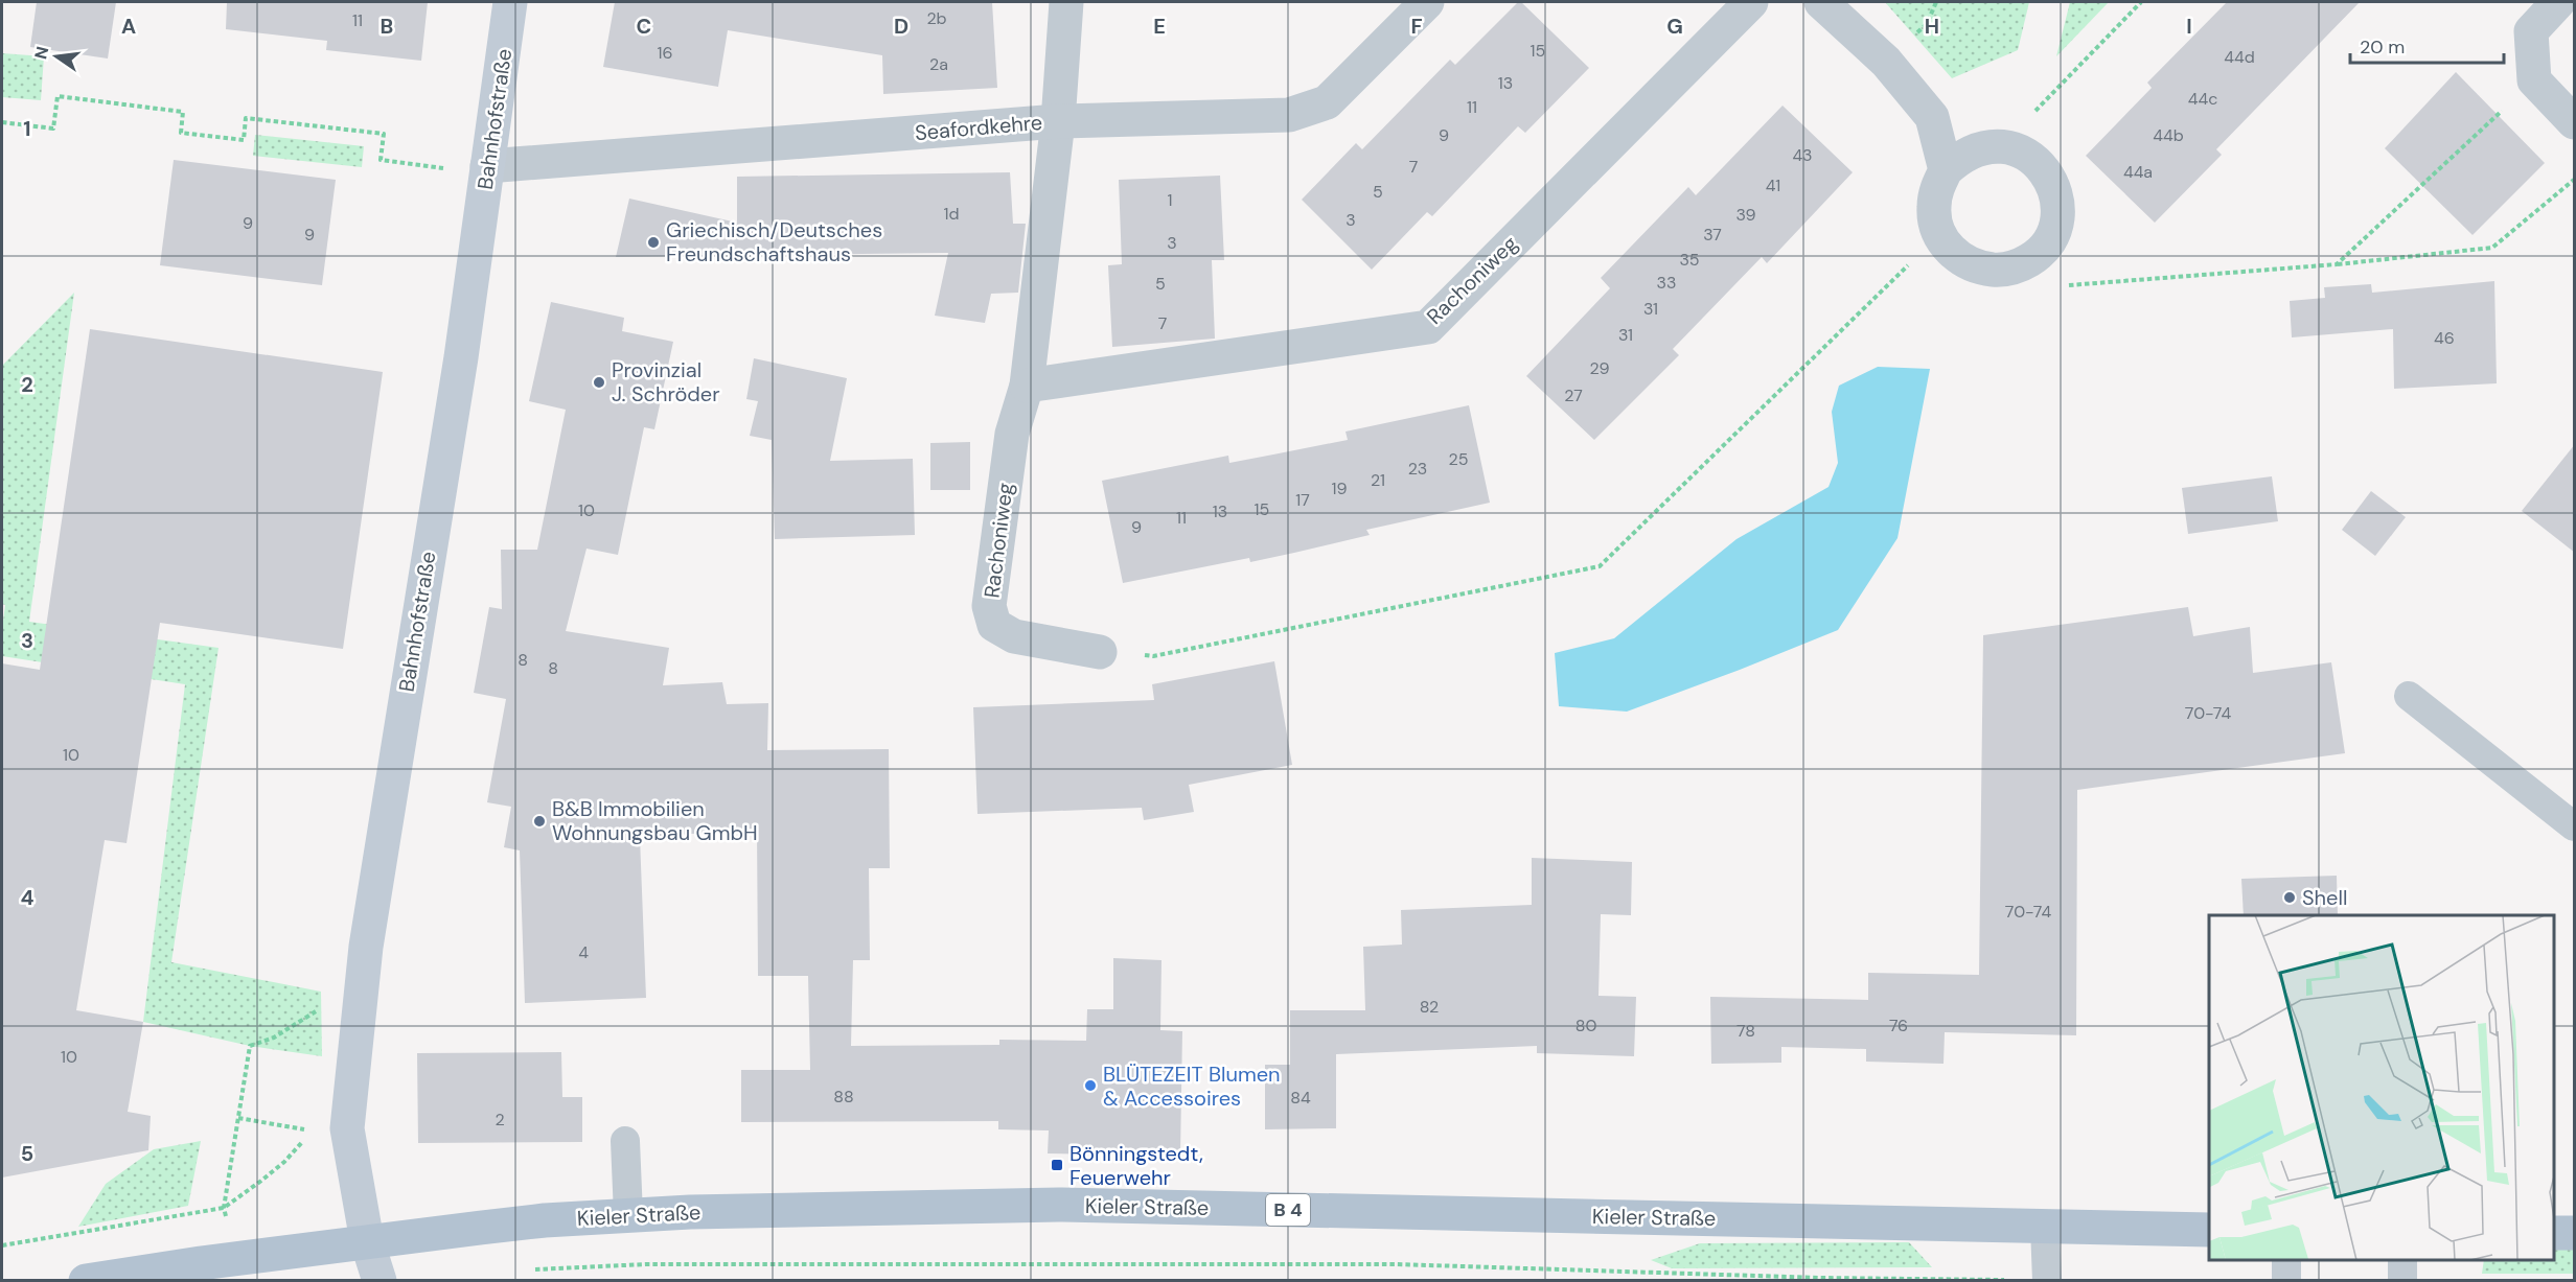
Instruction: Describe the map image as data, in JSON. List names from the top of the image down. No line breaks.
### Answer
{"streets":{"main road":["Bahnhofstraße","Kieler Straße","B 4"],"street":["Seafordkehre","Rachoniweg"]},"crossings":[["Bahnhofstraße","Seafordkehre"],["Bahnhofstraße","Kieler Straße"],["Seafordkehre","Rachoniweg"]],"places":{"other":["Griechisch/Deutsches Freundschaftshaus","Provinzial J. Schröder","B&B Immobilien Wohnungsbau GmbH","Shell","BLÜTEZEIT Blumen & Accessoires"],"transit":["Bönningstedt, Feuerwehr"]},"house_numbers":["2b","11","15","16","44d","2a","13","44c","11","9","44b","43","7","44a","41","5","1","1d","39","3","9","9","37","3","35","33","5","31","7","31","46","29","27","25","23","21","19","17","15","10","13","11","9","8","8","70-74","10","70-74","4","82","80","76","78","10","88","84","2"],"scale_bar":"20 m","north":"left","grid":{"columns":["A","B","C","D","E","F","G","H","I"],"rows":["1","2","3","4","5"]}}
